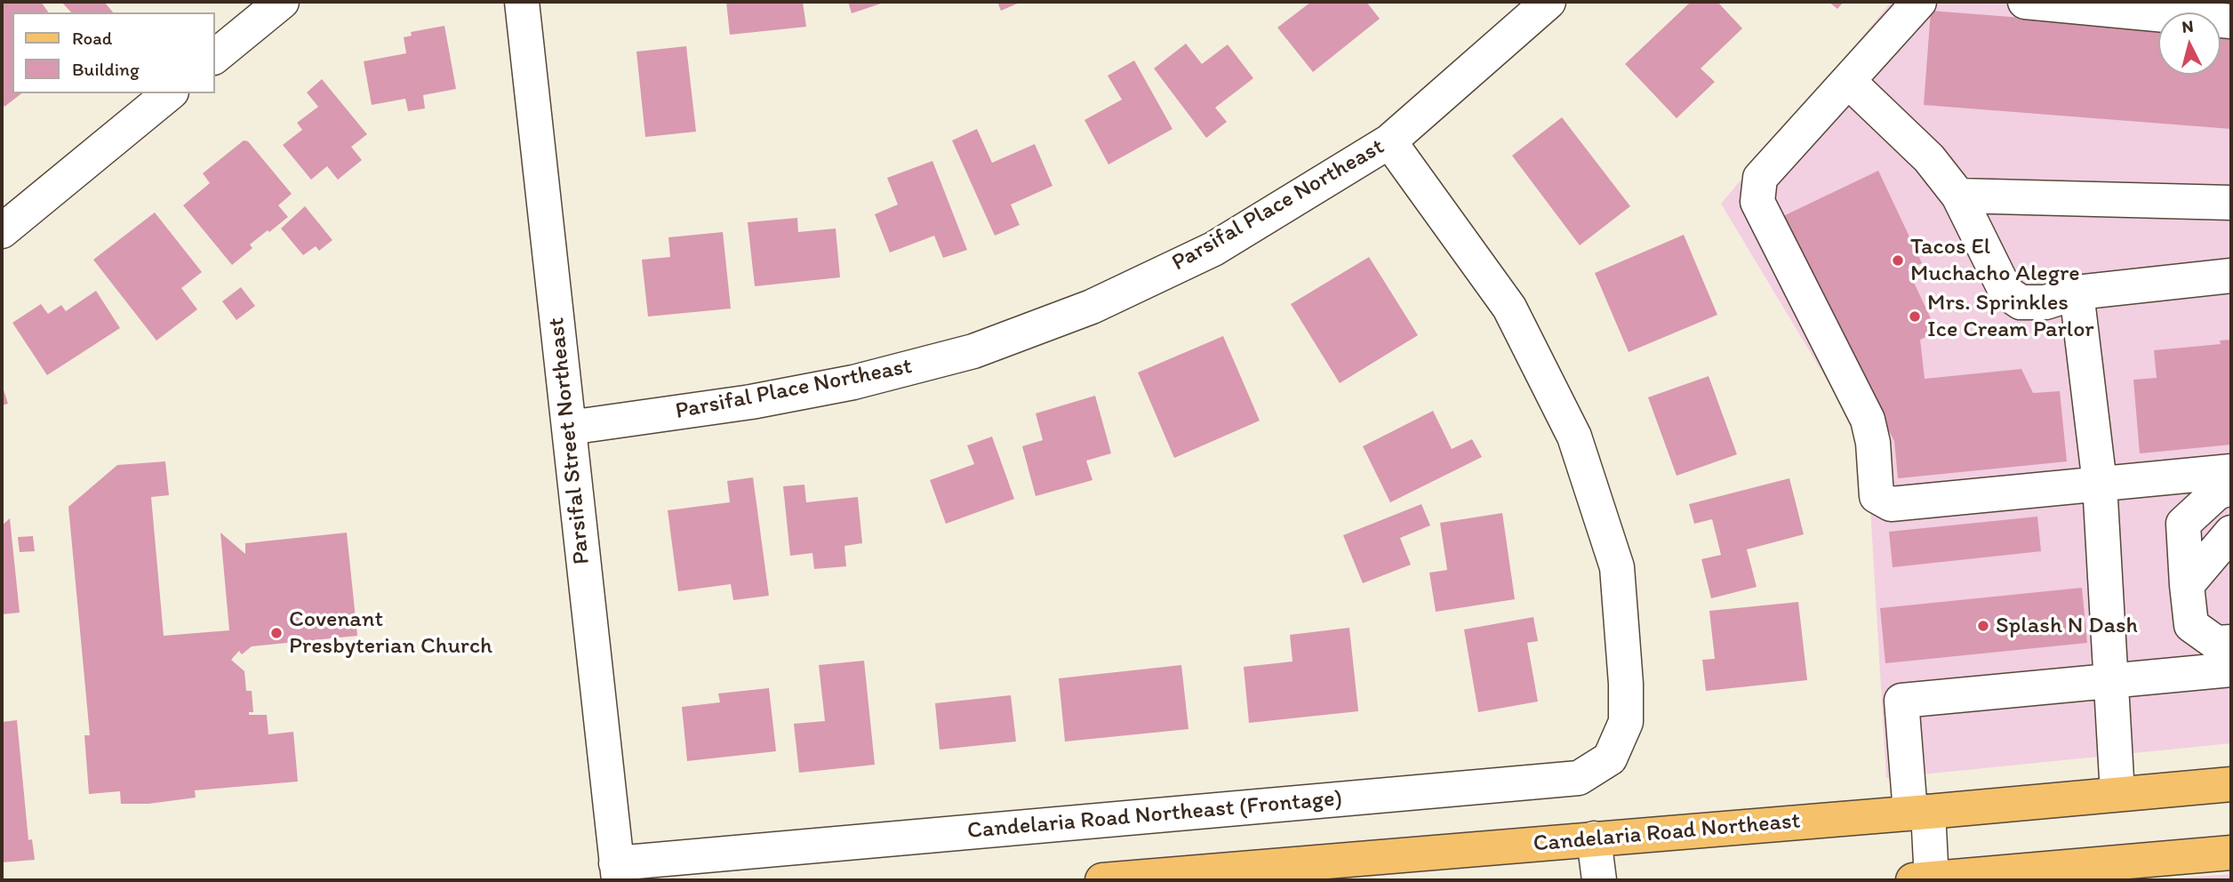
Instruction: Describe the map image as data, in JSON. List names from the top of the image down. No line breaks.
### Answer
{"streets":{"main road":["Candelaria Road Northeast"],"street":["Parsifal Place Northeast","Parsifal Street Northeast","Candelaria Road Northeast (Frontage)"]},"crossings":[["Parsifal Place Northeast","Parsifal Street Northeast"],["Parsifal Place Northeast","Candelaria Road Northeast (Frontage)"],["Parsifal Street Northeast","Candelaria Road Northeast (Frontage)"]],"places":["Tacos El Muchacho Alegre","Mrs. Sprinkles Ice Cream Parlor","Splash N Dash","Covenant Presbyterian Church"],"legend":["Road","Building"],"north":"top"}
